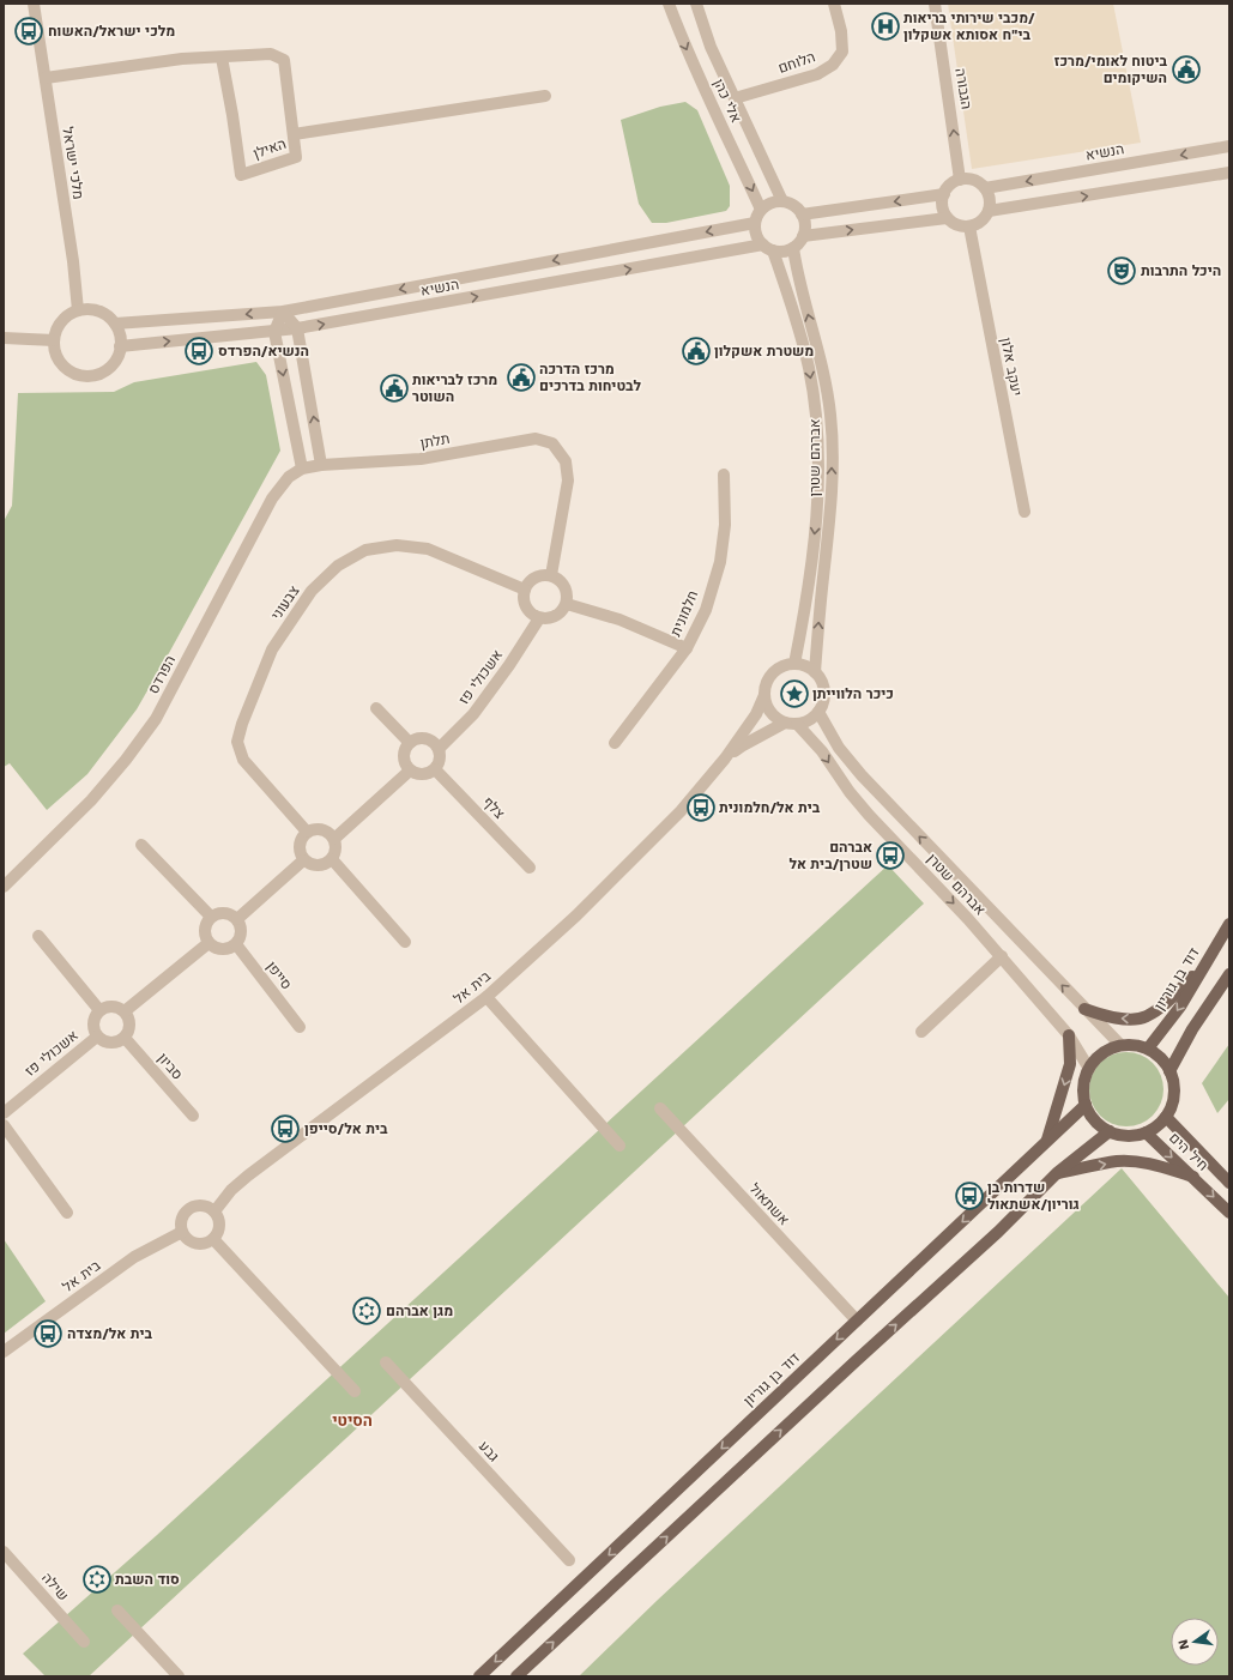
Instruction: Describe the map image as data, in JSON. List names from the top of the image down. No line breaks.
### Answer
{"streets":{"main road":["דוד בן גוריון","חיל הים"],"street":["הלוחם","הגבורה","אלי כהן","האילן","הנשיא","מלכי ישראל","יעקב אלון","תלתן","אברהם שטרן","צבעוני","חלמונית","הפרדס","אשכולי פז","צלף","סייפן","בית אל","סביון","אשתאול","גבע","שילה"]},"crossings":[["הלוחם","אלי כהן"],["הגבורה","הנשיא"],["הגבורה","יעקב אלון"],["אלי כהן","הנשיא"],["אלי כהן","אברהם שטרן"],["האילן","מלכי ישראל"],["הנשיא","מלכי ישראל"],["הנשיא","יעקב אלון"],["הנשיא","אברהם שטרן"],["תלתן","צבעוני"],["תלתן","הפרדס"],["תלתן","אשכולי פז"],["אברהם שטרן","דוד בן גוריון"],["אברהם שטרן","בית אל"],["אברהם שטרן","חיל הים"],["צבעוני","אשכולי פז"],["אשכולי פז","צלף"],["אשכולי פז","סביון"],["דוד בן גוריון","חיל הים"],["דוד בן גוריון","אשתאול"]],"one_way":["הגבורה"],"districts":["הסיטי"],"places":{"hospital":["מכבי שירותי בריאות/ בי\"ח אסותא אשקלון"],"bus stop":["מלכי ישראל/האשוח","הנשיא/הפרדס","בית אל/חלמונית","אברהם שטרן/בית אל","בית אל/סייפן","שדרות בן גוריון/אשתאול","בית אל/מצדה"],"public building":["ביטוח לאומי/מרכז השיקומים","משטרת אשקלון","מרכז הדרכה לבטיחות בדרכים","מרכז לבריאות השוטר"],"theatre":["היכל התרבות"],"place":["כיכר הלווייתן"],"synagogue":["מגן אברהם","סוד השבת"]},"north":"left"}
